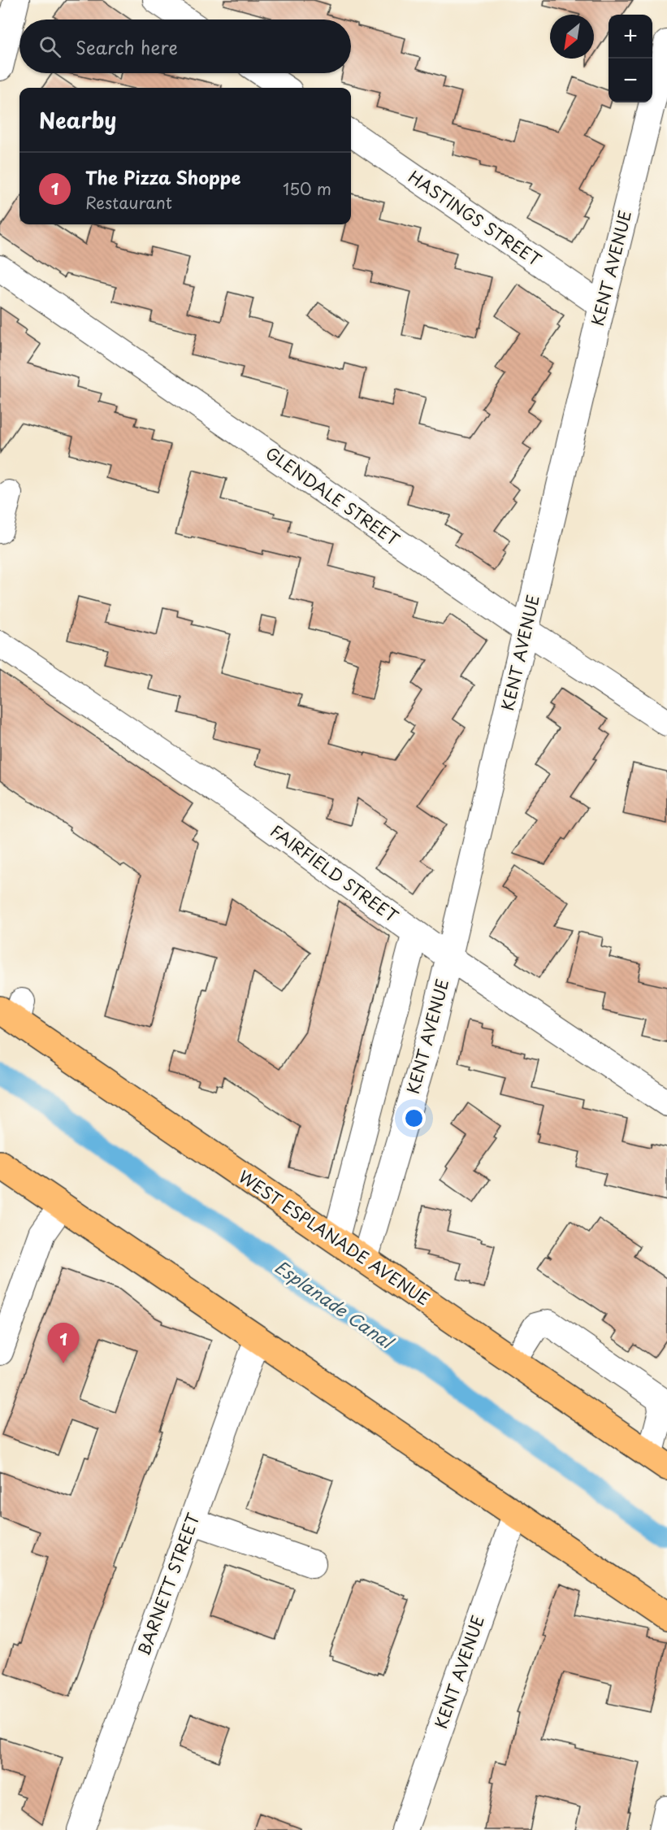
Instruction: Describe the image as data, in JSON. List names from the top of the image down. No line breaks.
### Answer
{"streets":{"main road":["WEST ESPLANADE AVENUE"],"street":["HASTINGS STREET","KENT AVENUE","GLENDALE STREET","FAIRFIELD STREET","BARNETT STREET"]},"crossings":[["HASTINGS STREET","KENT AVENUE"],["KENT AVENUE","GLENDALE STREET"],["KENT AVENUE","FAIRFIELD STREET"],["KENT AVENUE","WEST ESPLANADE AVENUE"]],"water":["Esplanade Canal"],"north":"bottom left","page":{"map_buttons":["+","−"],"search":"Search here","heading":"Nearby","list":[{"mark":"1","name":"The Pizza Shoppe","note":"Restaurant","value":"150 m"}],"pins":"1"}}
